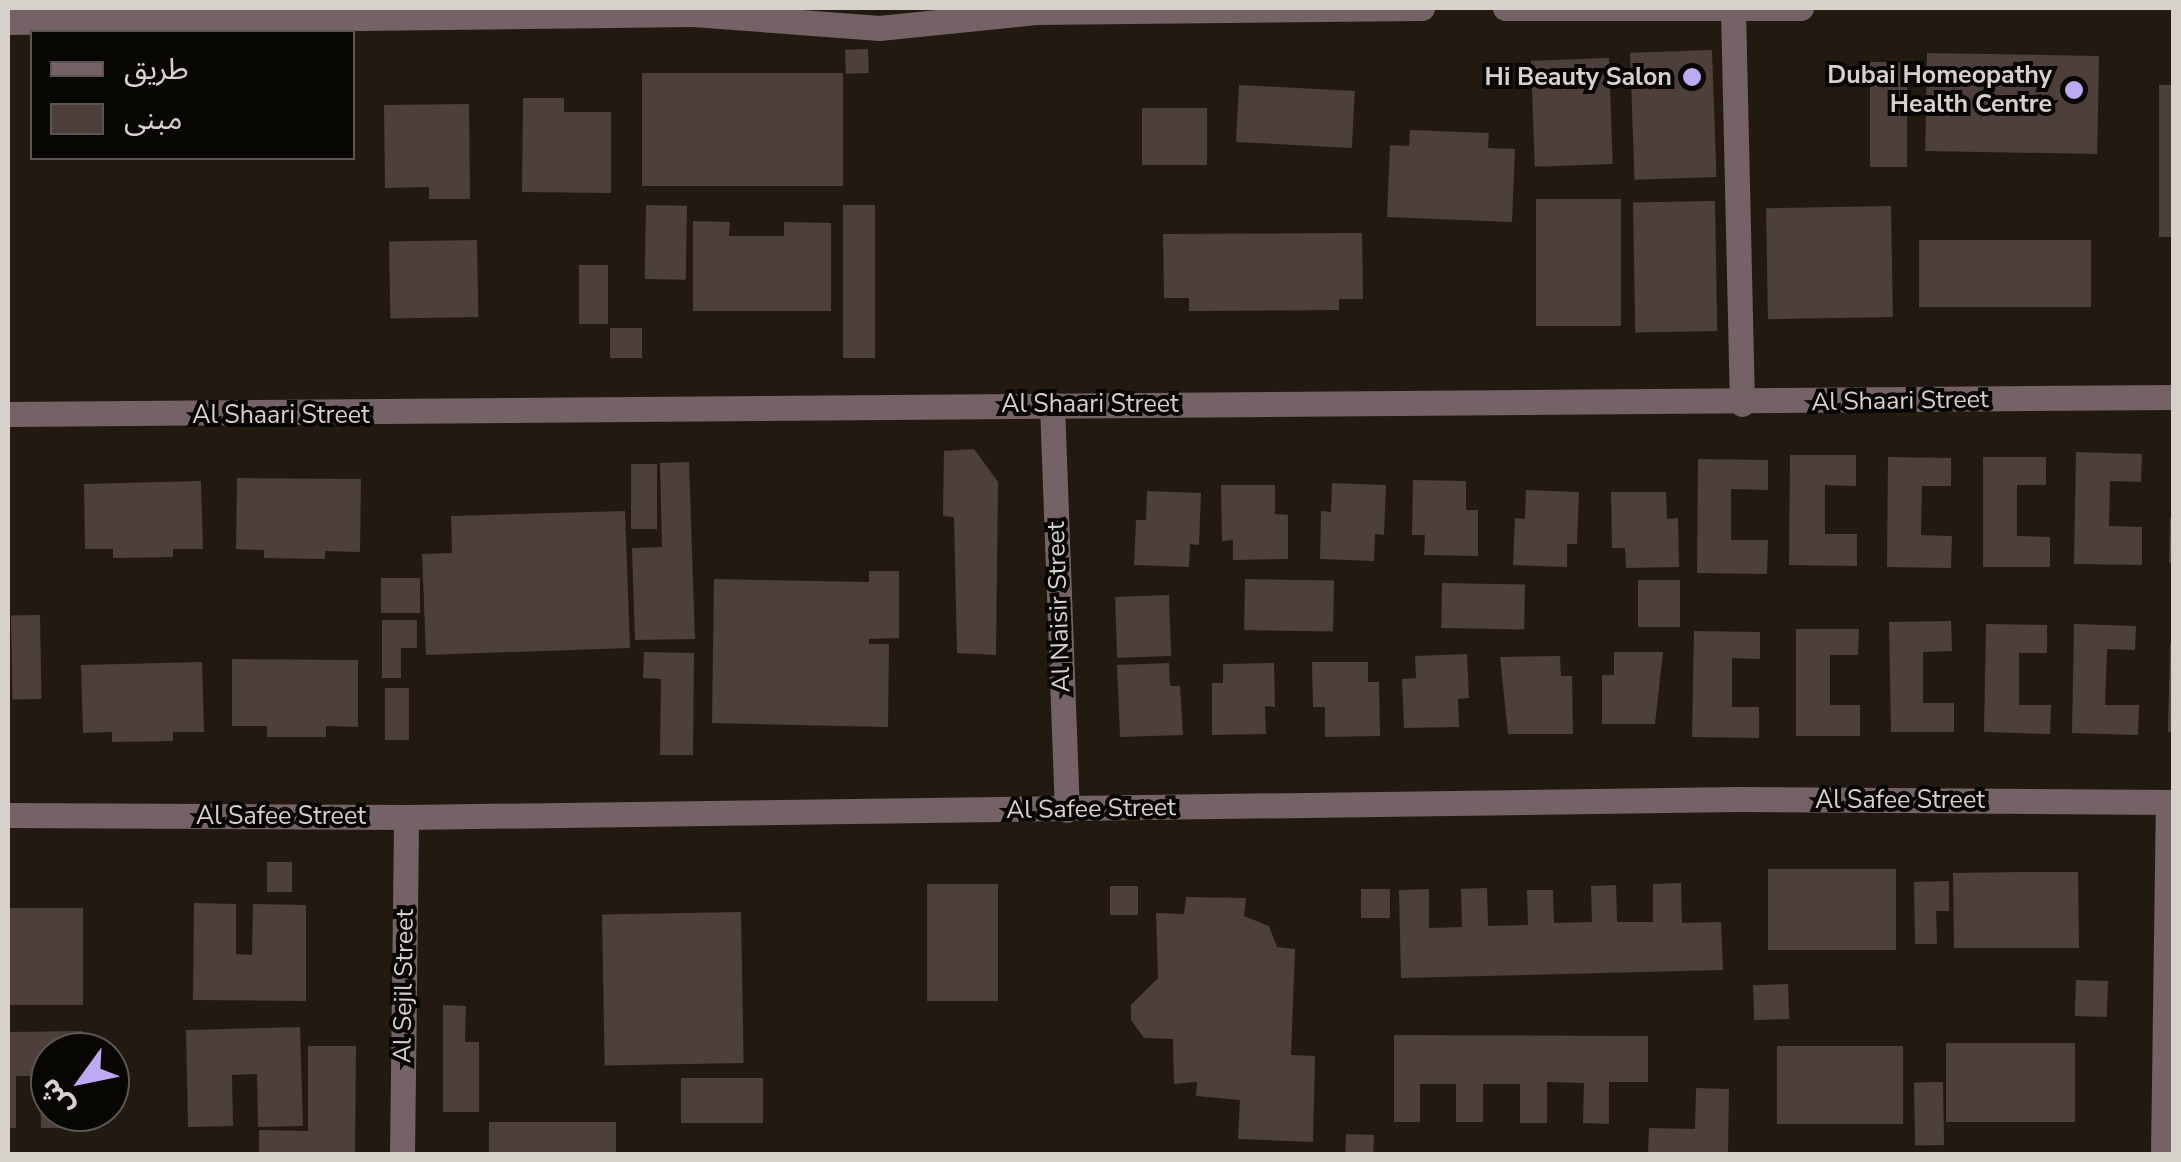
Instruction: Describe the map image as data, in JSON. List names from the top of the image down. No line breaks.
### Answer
{"streets":{"street":["Al Shaari Street","Al Naisir Street","Al Safee Street","Al Sejil Street"]},"crossings":[["Al Shaari Street","Al Naisir Street"],["Al Naisir Street","Al Safee Street"],["Al Safee Street","Al Sejil Street"]],"places":["Hi Beauty Salon","Dubai Homeopathy Health Centre"],"legend":["طريق","مبنى"],"north":"bottom left"}
